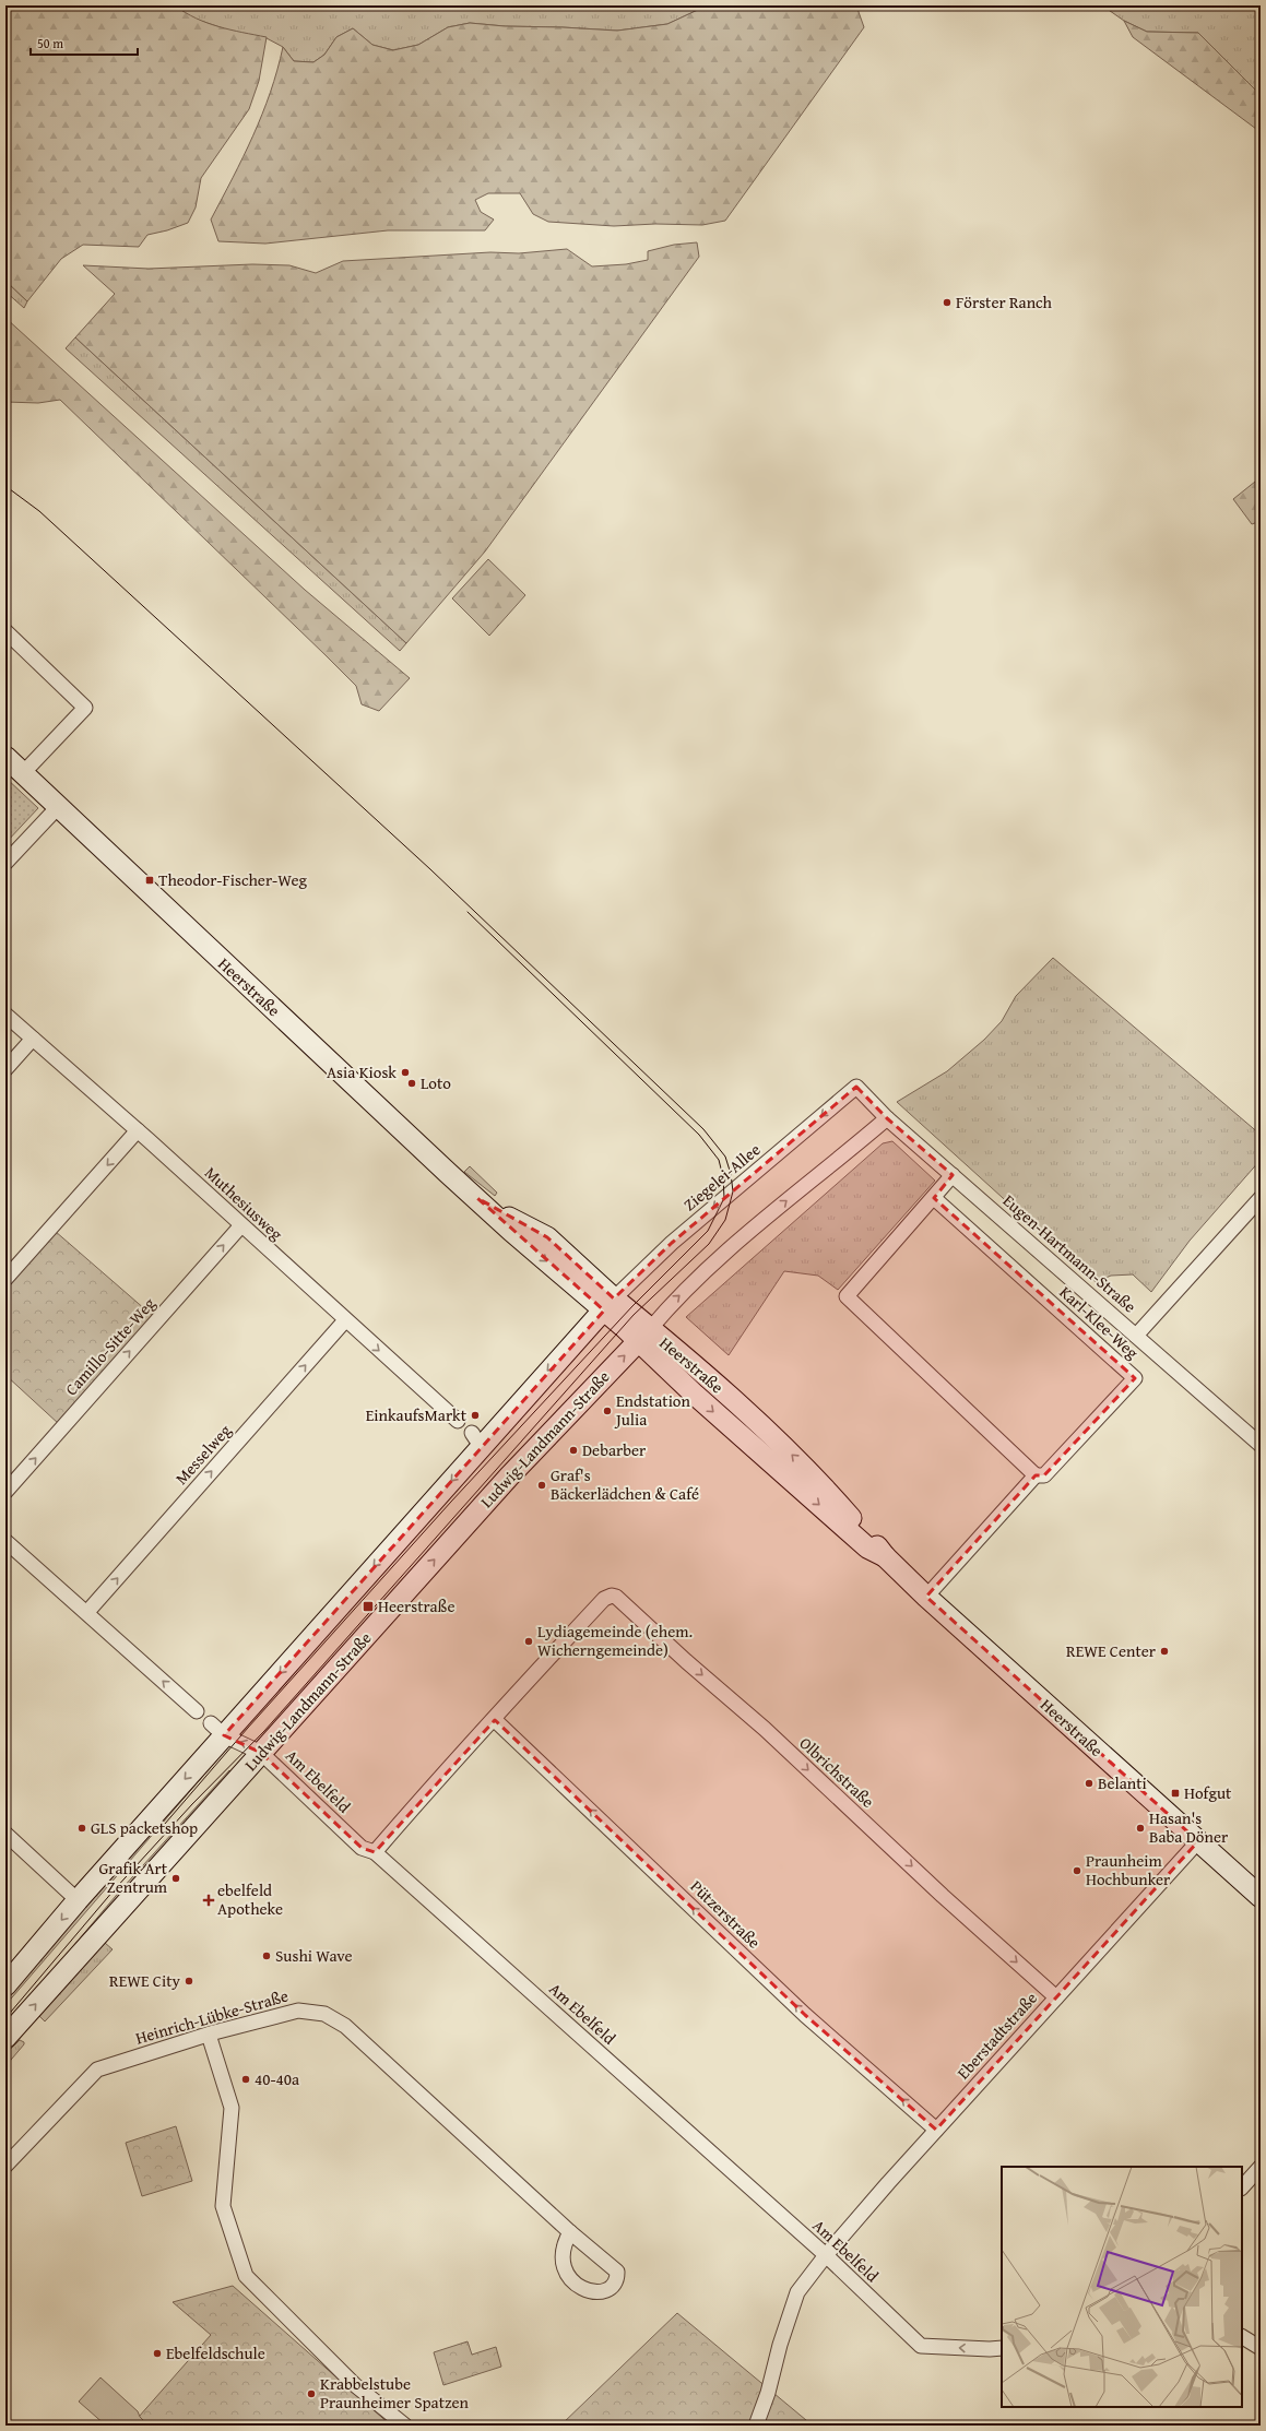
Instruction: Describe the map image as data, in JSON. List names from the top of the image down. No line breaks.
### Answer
{"streets":{"main road":["Heerstraße","Ludwig-Landmann-Straße"],"street":["Ziegelei-Allee","Muthesiusweg","Eugen-Hartmann-Straße","Karl-Klee-Weg","Camillo-Sitte-Weg","Messelweg","Olbrichstraße","Am Ebelfeld","Pützerstraße","Heinrich-Lübke-Straße","Eberstadtstraße"]},"crossings":[["Heerstraße","Ziegelei-Allee"],["Heerstraße","Karl-Klee-Weg"],["Heerstraße","Ludwig-Landmann-Straße"],["Heerstraße","Eberstadtstraße"],["Ziegelei-Allee","Eugen-Hartmann-Straße"],["Muthesiusweg","Camillo-Sitte-Weg"],["Muthesiusweg","Messelweg"],["Ludwig-Landmann-Straße","Am Ebelfeld"],["Olbrichstraße","Pützerstraße"],["Olbrichstraße","Eberstadtstraße"],["Am Ebelfeld","Eberstadtstraße"],["Pützerstraße","Eberstadtstraße"]],"one_way":["Camillo-Sitte-Weg","Messelweg","Olbrichstraße","Pützerstraße"],"places":{"other":["Förster Ranch","Asia Kiosk","Loto","Endstation Julia","EinkaufsMarkt","Debarber","Graf's Bäckerlädchen & Café","Lydiagemeinde (ehem. Wicherngemeinde)","REWE Center","Belanti","GLS packetshop","Hasan's Baba Döner","Praunheim Hochbunker","Grafik Art Zentrum","Sushi Wave","REWE City","40-40a","Ebelfeldschule","Krabbelstube Praunheimer Spatzen"],"transit":["Theodor-Fischer-Weg","Heerstraße","Hofgut"],"health":["ebelfeld Apotheke"]},"scale_bar":"50 m"}
